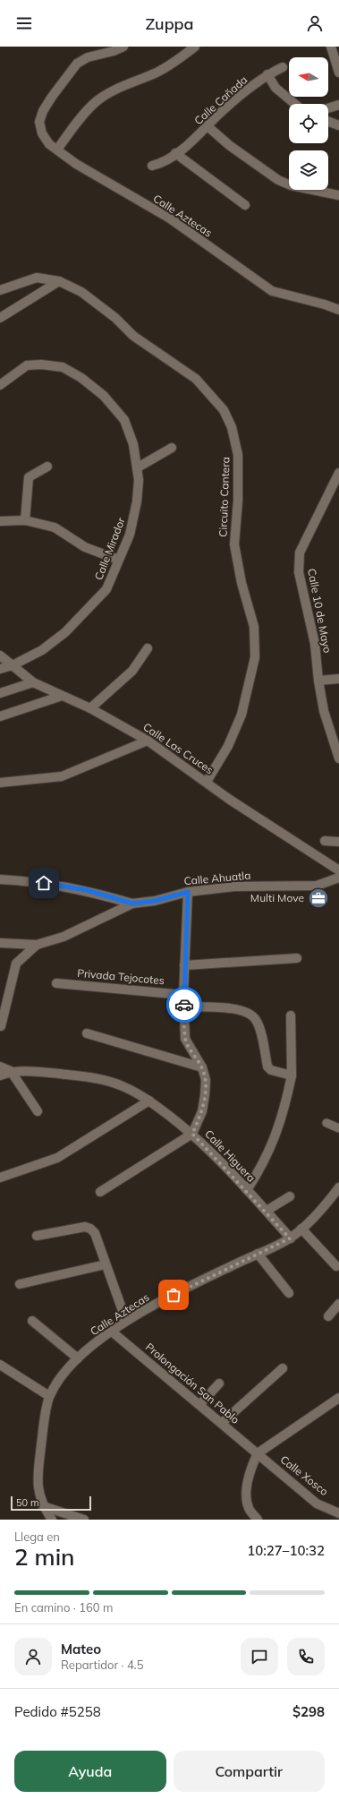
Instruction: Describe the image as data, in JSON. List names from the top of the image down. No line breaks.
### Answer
{"streets":{"street":["Calle Cañada","Calle Aztecas","Circuito Cantera","Calle Mirador","Calle 10 de Mayo","Calle Las Cruces","Calle Ahuatla","Privada Tejocotes","Calle Higuera","Prolongación San Pablo","Calle Xosco"]},"crossings":[["Calle Aztecas","Calle Higuera"],["Calle Aztecas","Prolongación San Pablo"],["Circuito Cantera","Calle Las Cruces"],["Calle Mirador","Calle Las Cruces"],["Prolongación San Pablo","Calle Xosco"]],"places":{"office":["Multi Move"]},"scale_bar":"50 m","north":"left","page":{"header":"Zuppa","scale":"50 m","heading":["2 min","Llega en","10:27–10:32"],"panel":["Mateo","Repartidor · 4.5","Pedido #5258","$298"],"bar":"En camino · 160 m","buttons":["Ayuda","Compartir"]}}
